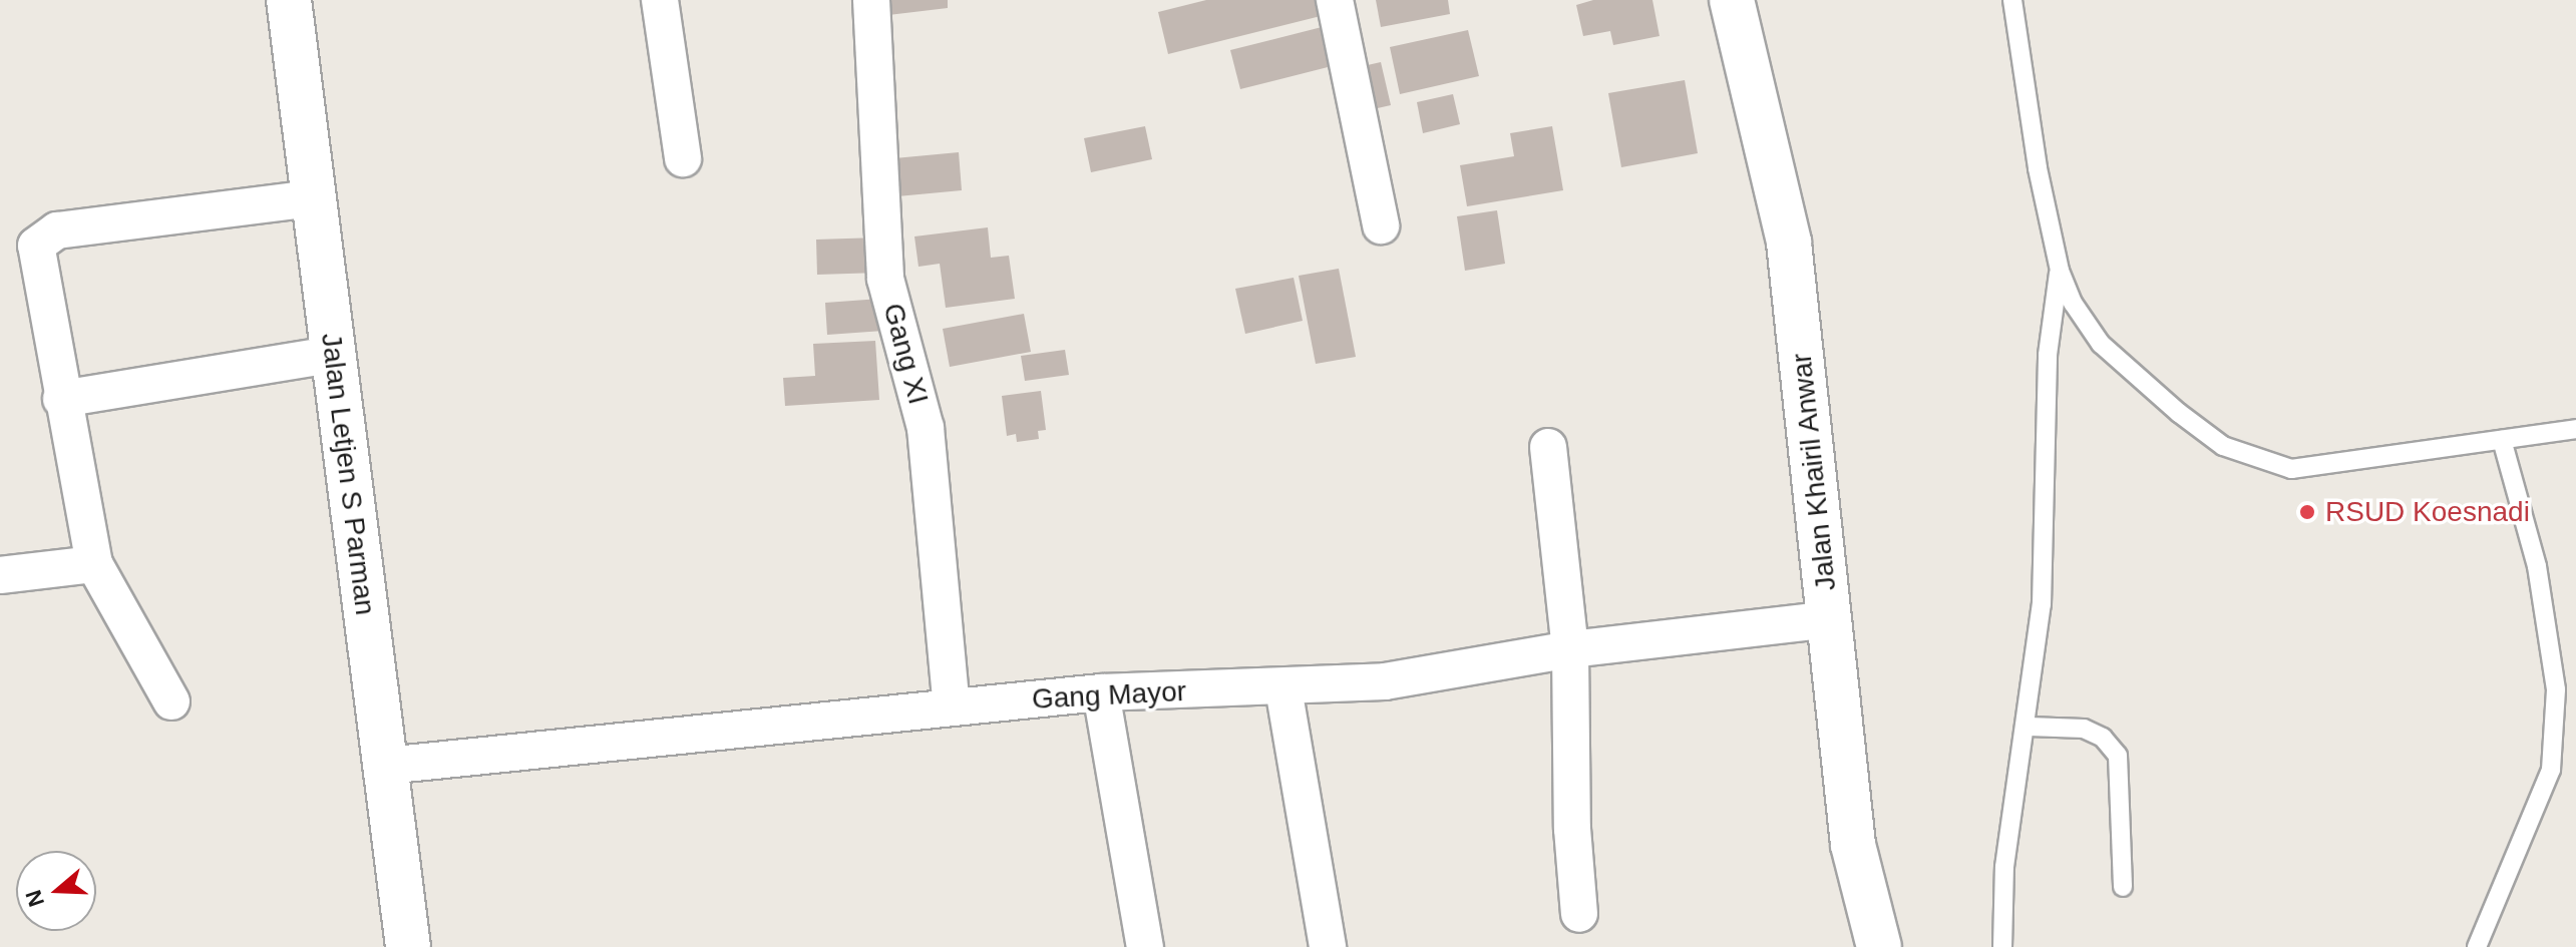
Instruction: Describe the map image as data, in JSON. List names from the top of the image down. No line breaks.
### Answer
{"streets":{"street":["Gang XI","Jalan Khairil Anwar","Jalan Letjen S Parman","Gang Mayor"]},"crossings":[["Gang XI","Gang Mayor"],["Jalan Khairil Anwar","Gang Mayor"],["Jalan Letjen S Parman","Gang Mayor"]],"places":["RSUD Koesnadi"],"north":"left"}
